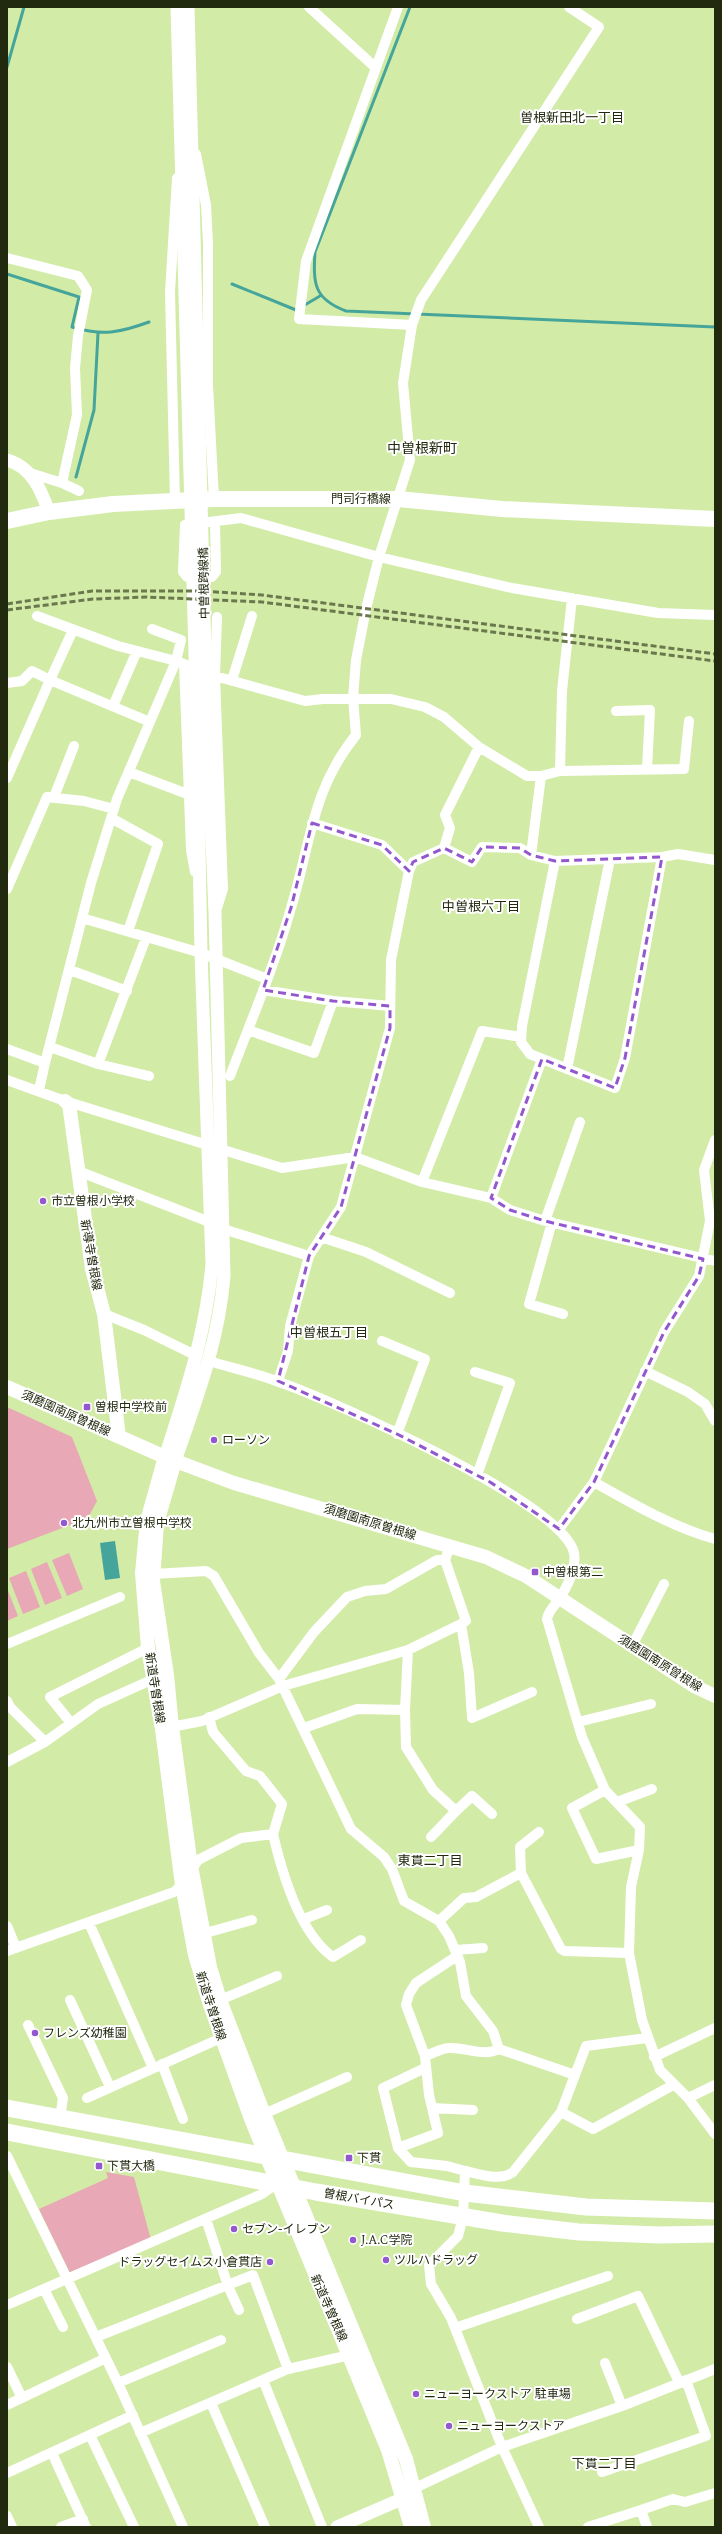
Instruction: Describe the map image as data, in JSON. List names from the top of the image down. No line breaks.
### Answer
{"streets":{"highway":["曽根バイパス"],"main road":["門司行橋線","新導寺曽根線","須磨園南原曽根線","新道寺曽根線"],"street":["中曽根跨線橋"]},"crossings":[["須磨園南原曽根線","新道寺曽根線"],["新道寺曽根線","曽根バイパス"]],"districts":["曽根新田北一丁目","中曽根新町","中曽根六丁目","中曽根五丁目","東貫二丁目","下貫二丁目"],"places":{"other":["市立曽根小学校","ローソン","北九州市立曽根中学校","フレンズ幼稚園","セブン-イレブン","J.A.C学院","ツルハドラッグ","ドラッグセイムス小倉貫店","ニューヨークストア 駐車場","ニューヨークストア"],"transit":["曽根中学校前","中曽根第二","下貫","下貫大橋"]}}
